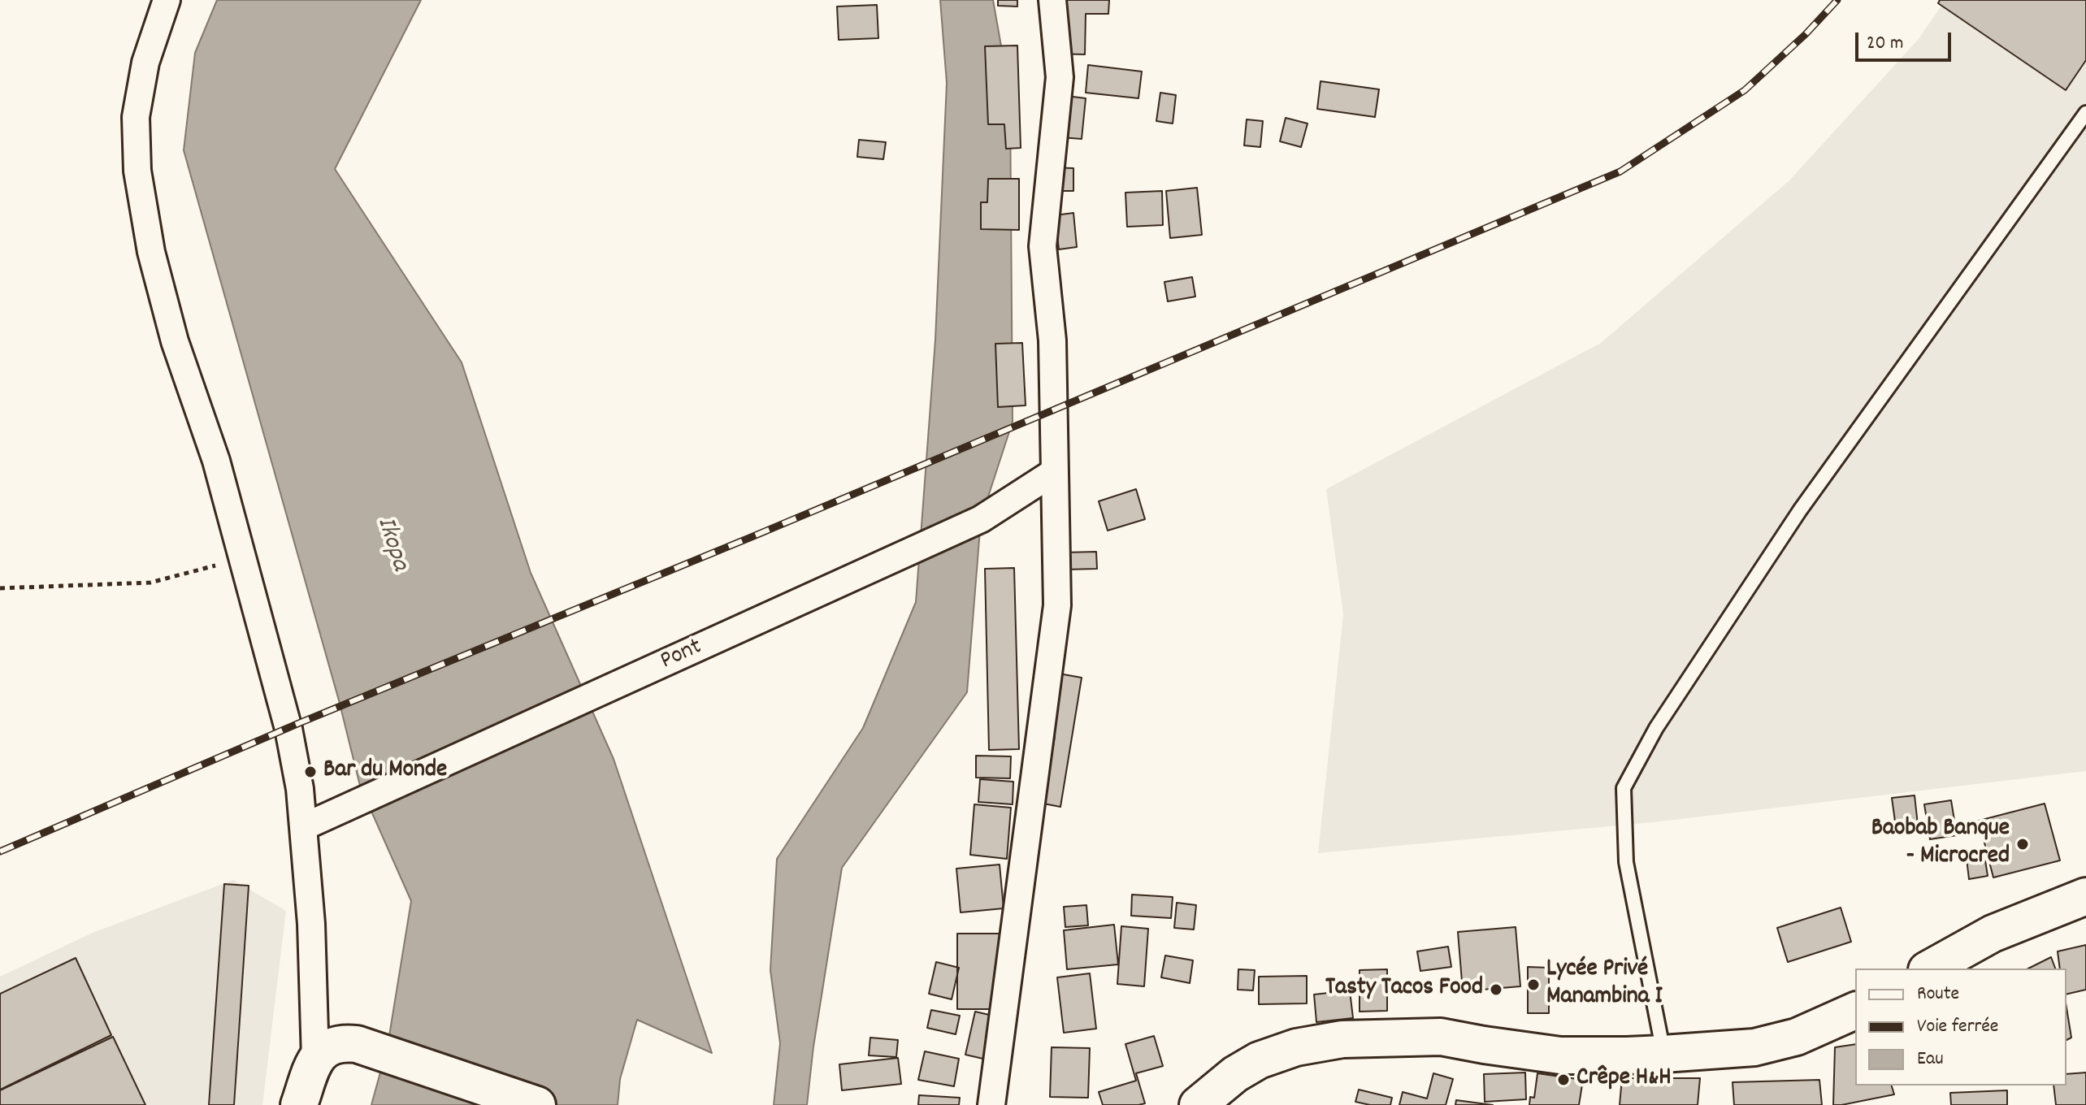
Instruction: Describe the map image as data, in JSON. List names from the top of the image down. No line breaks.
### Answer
{"streets":{"street":["Pont"]},"water":["Ikopa"],"places":["Bar du Monde","Baobab Banque - Microcred","Lycée Privé Manambina I","Tasty Tacos Food","Crêpe H&H"],"legend":["Route","Voie ferrée","Eau"],"scale_bar":"20 m"}
